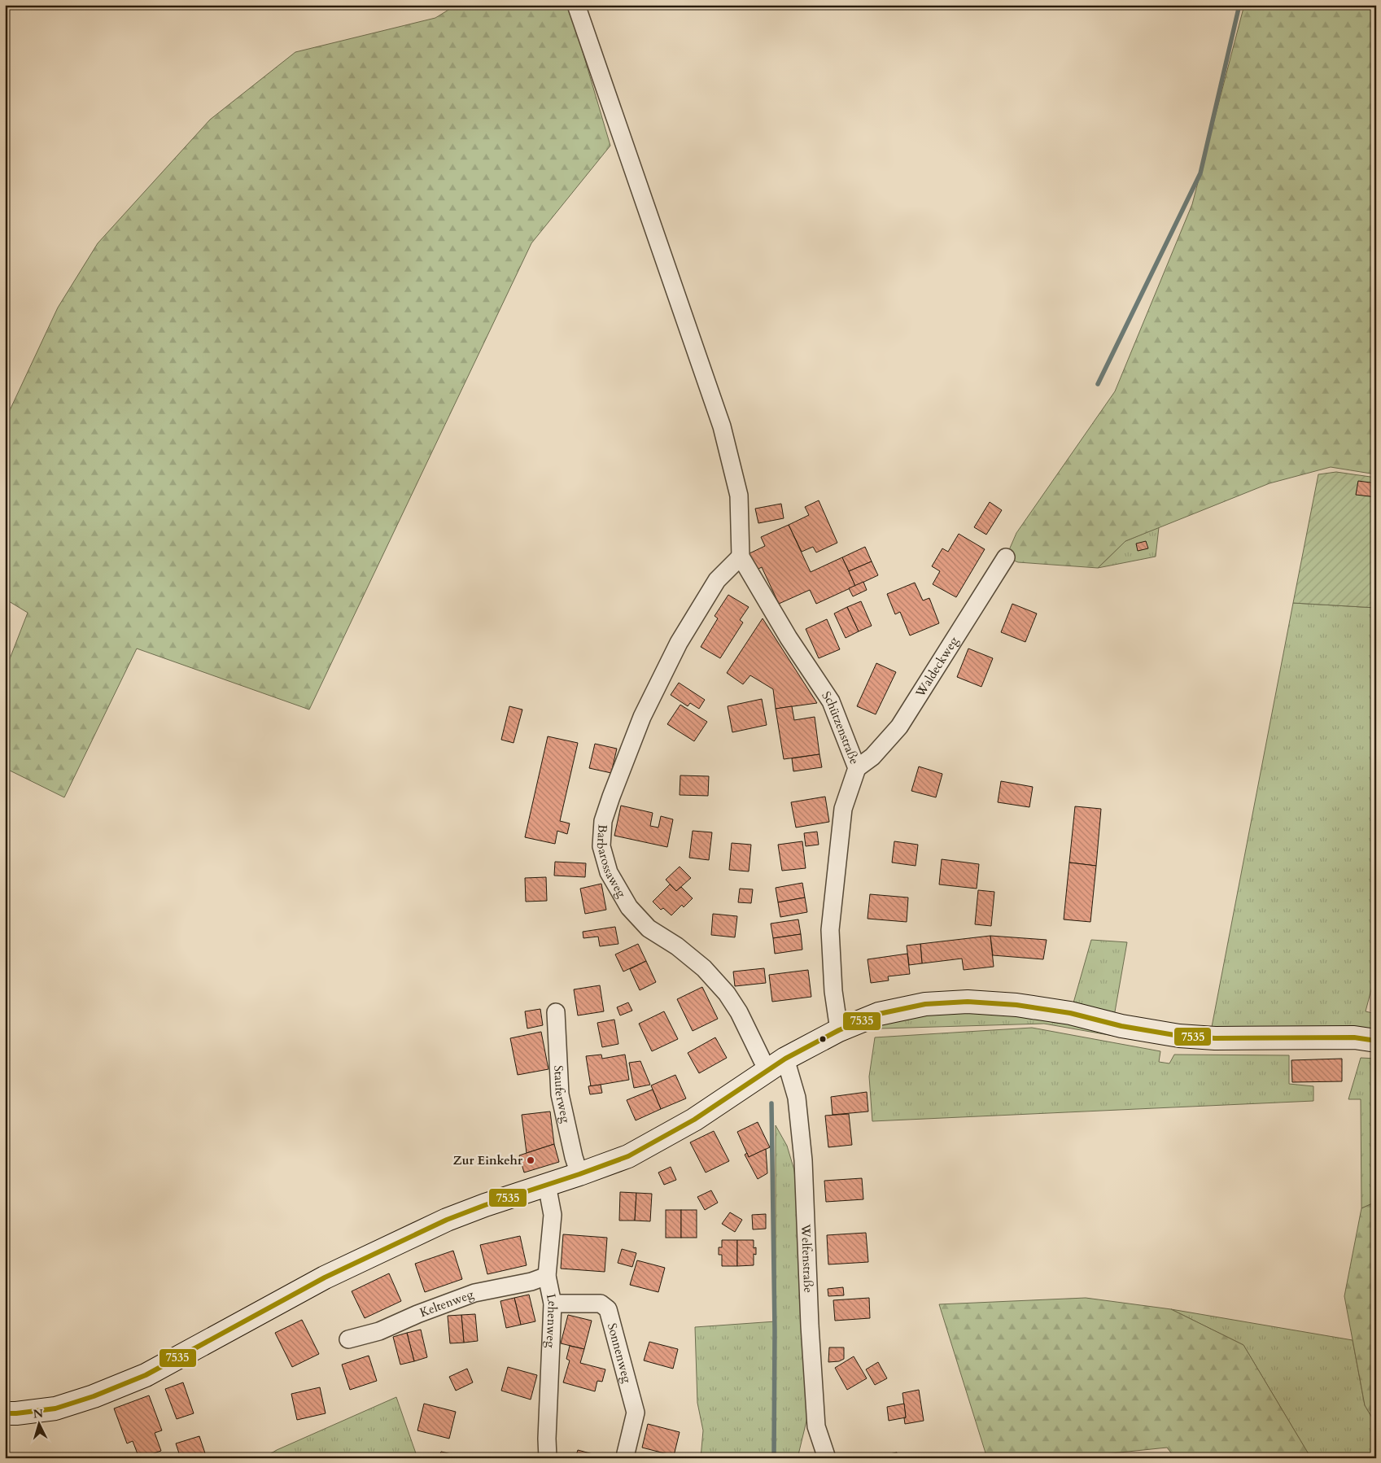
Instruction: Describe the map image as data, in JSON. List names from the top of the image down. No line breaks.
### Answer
{"streets":{"street":["Waldeckweg","Schützenstraße","Barbarossaweg","Stauferweg","Welfenstraße","Keltenweg","Lehenweg","Sonnenweg"]},"crossings":[["Waldeckweg","Schützenstraße"],["Schützenstraße","Barbarossaweg"],["Barbarossaweg","Welfenstraße"],["Keltenweg","Lehenweg"],["Lehenweg","Sonnenweg"]],"places":["Zur Einkehr"],"lines":["transit line 7535"],"north":"top"}
